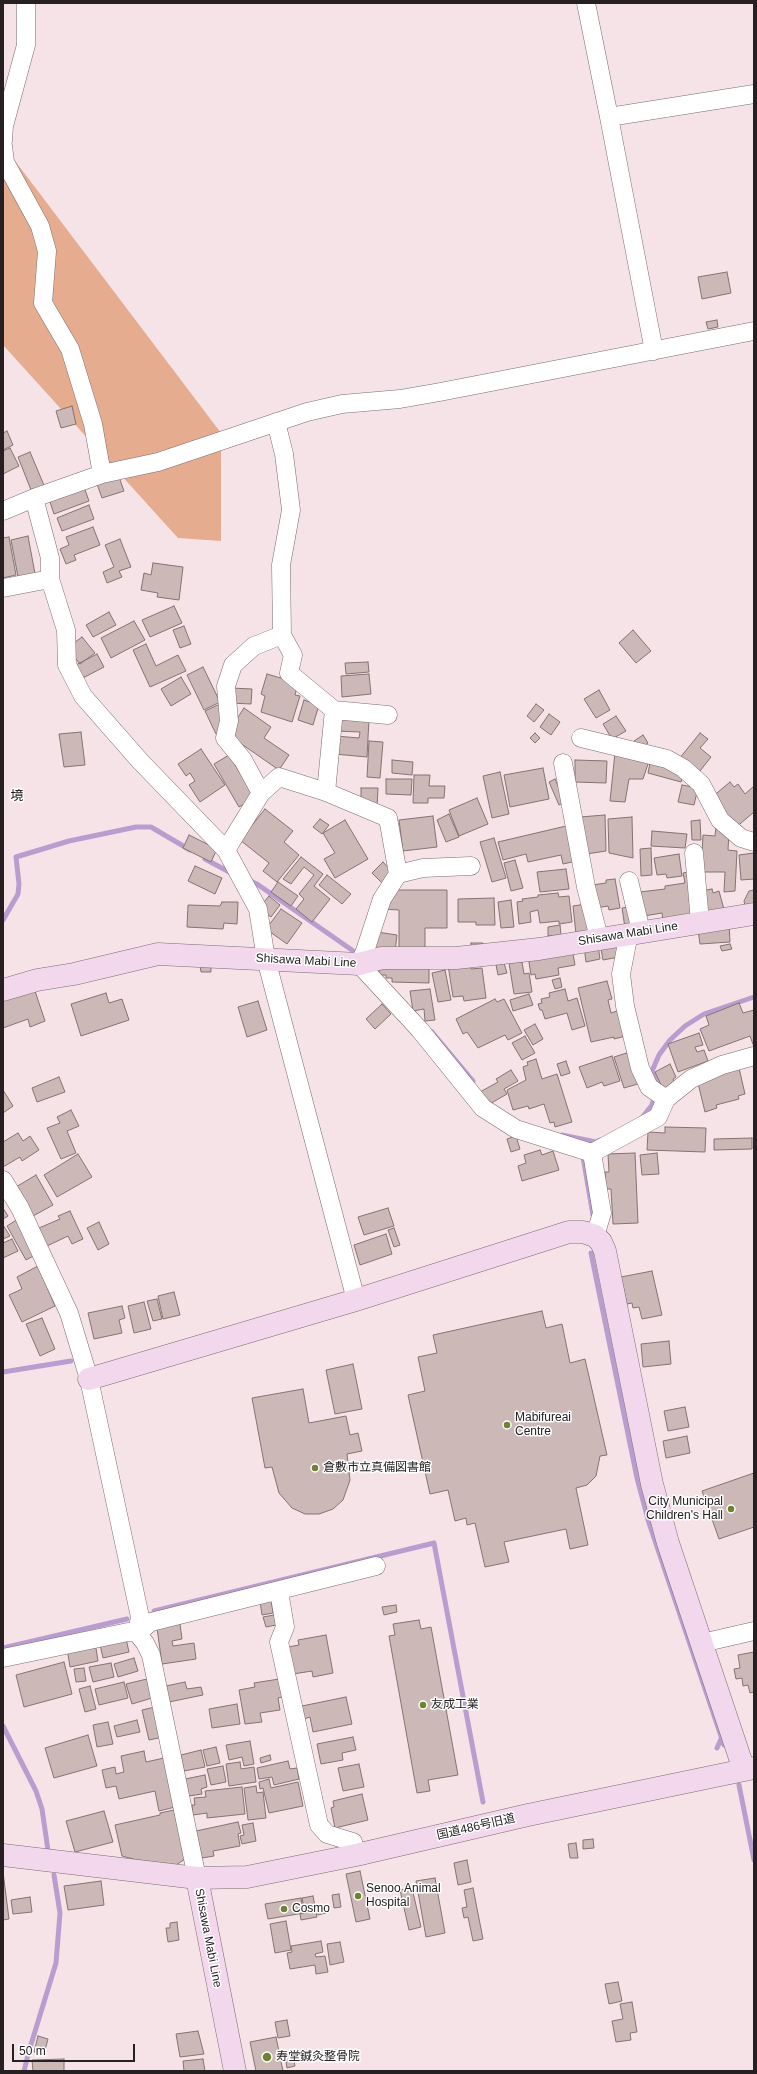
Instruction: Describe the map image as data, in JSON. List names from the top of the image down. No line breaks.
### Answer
{"streets":{"street":["Shisawa Mabi Line","国道486号旧道"]},"crossings":[["Shisawa Mabi Line","国道486号旧道"]],"districts":["境"],"places":["Mabifureai Centre","倉敷市立真備図書館","City Municipal Children's Hall","友成工業","Senoo Animal Hospital","Cosmo","寿堂鍼灸整骨院"],"scale_bar":"50 m"}
